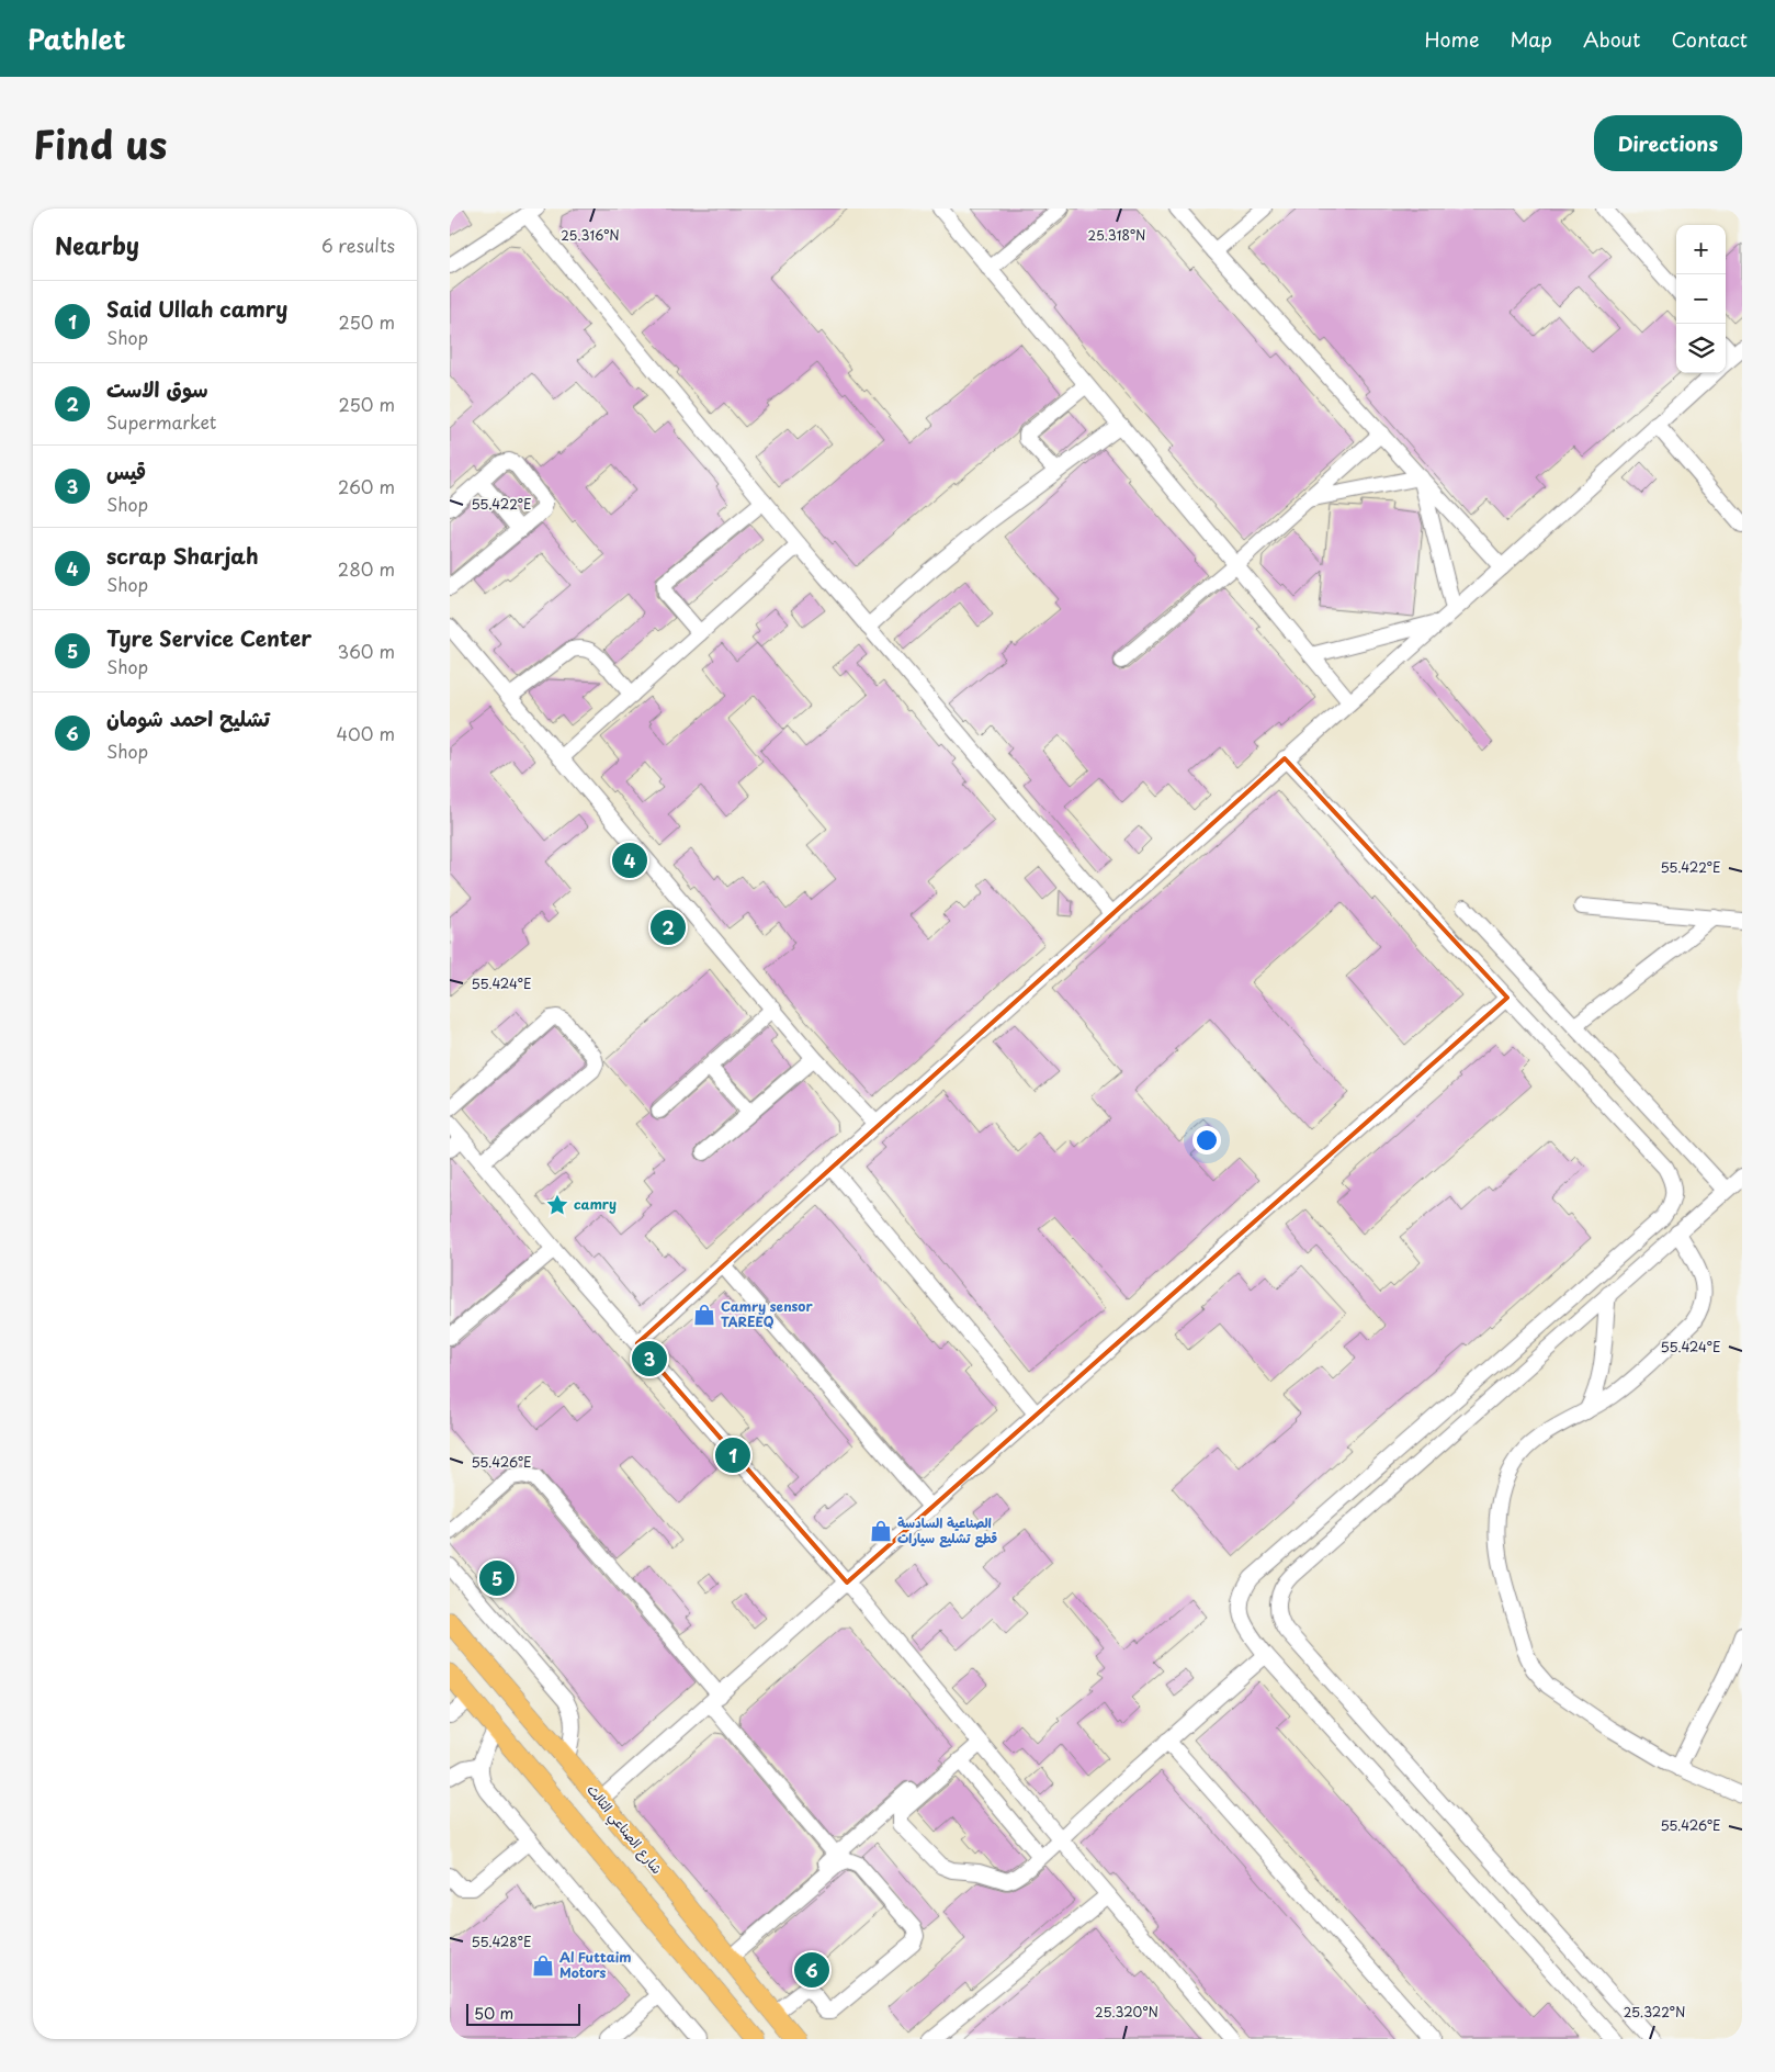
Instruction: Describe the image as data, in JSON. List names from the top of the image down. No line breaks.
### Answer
{"streets":{"main road":["شارع الصناعي الثالث"]},"places":{"place":["camry"],"shop":["Camry sensor TAREEQ","الصناعية السادسة قطع تشليع سيارات","Al Futtaim Motors"]},"scale_bar":"50 m","page":{"header":"Pathlet","nav":["Home","Map","About","Contact"],"title":"Find us","buttons":"Directions","heading":["Nearby","6 results"],"map_buttons":["+","−"],"list":[{"mark":"1","name":"Said Ullah camry","note":"Shop","value":"250 m"},{"mark":"2","name":"سوق الاست","note":"Supermarket","value":"250 m"},{"mark":"3","name":"قيس","note":"Shop","value":"260 m"},{"mark":"4","name":"scrap Sharjah","note":"Shop","value":"280 m"},{"mark":"5","name":"Tyre Service Center","note":"Shop","value":"360 m"},{"mark":"6","name":"تشليح احمد شومان","note":"Shop","value":"400 m"}],"pins":["4","2","3","1","5","6"],"scale":"50 m"},"coordinates":["25.316°N","25.318°N","55.422°E","55.424°E","55.426°E","55.428°E","25.320°N","25.322°N"]}
